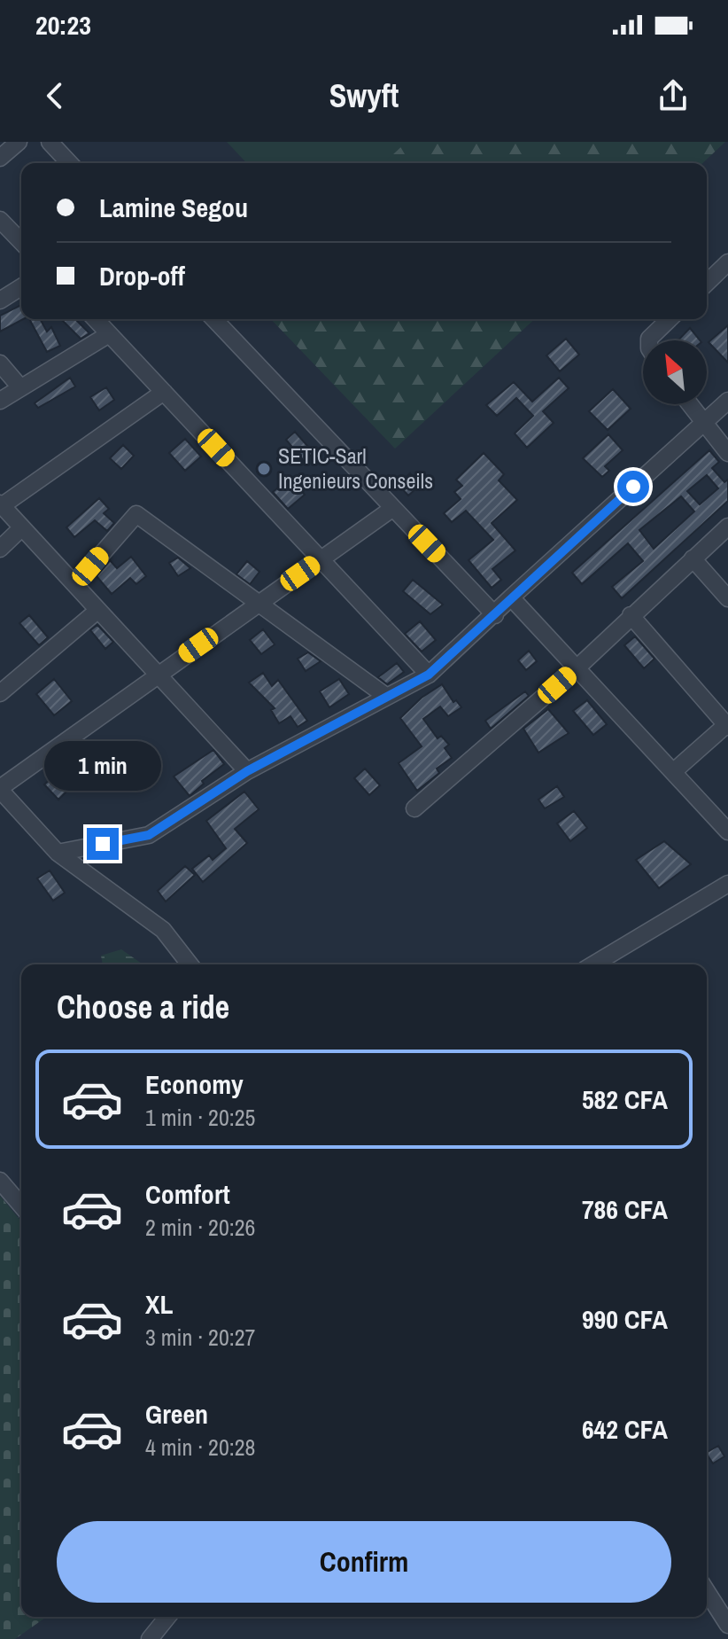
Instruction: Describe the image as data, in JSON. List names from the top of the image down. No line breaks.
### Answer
{"places":["SETIC-Sarl Ingenieurs Conseils"],"north":"top left","page":{"status":"20:23","header":"Swyft","banner":["Lamine Segou","Drop-off"],"bubble":"1 min","heading":"Choose a ride","list":[{"name":"Economy","note":"1 min · 20:25","value":"582 CFA"},{"name":"Comfort","note":"2 min · 20:26","value":"786 CFA"},{"name":"XL","note":"3 min · 20:27","value":"990 CFA"},{"name":"Green","note":"4 min · 20:28","value":"642 CFA"}],"buttons":"Confirm"}}
